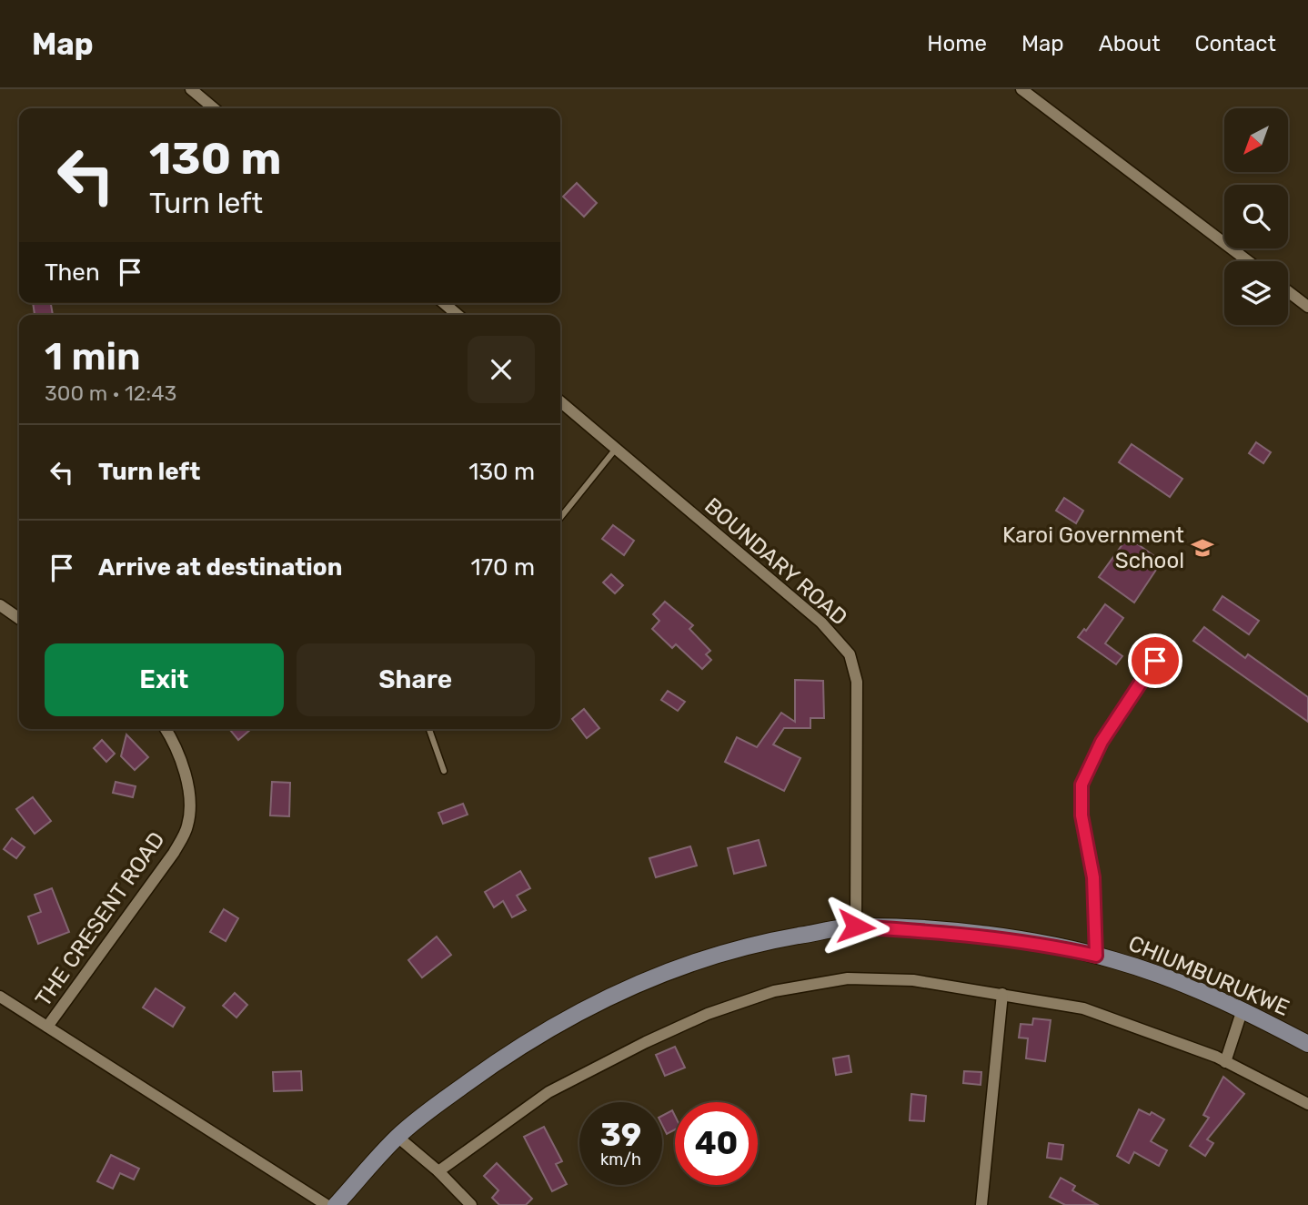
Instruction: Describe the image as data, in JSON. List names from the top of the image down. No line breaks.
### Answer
{"streets":{"street":["BOUNDARY ROAD","THE CRESENT ROAD","CHIUMBURUKWE"]},"crossings":[["BOUNDARY ROAD","CHIUMBURUKWE"]],"places":{"school or university":["Karoi Government School"]},"north":"bottom left","page":{"header":"Map","nav":["Home","Map","About","Contact"],"turn":["130 m","Turn left"],"then":"Then","heading":["1 min","300 m · 12:43"],"list":[{"name":"Turn left","value":"130 m"},{"name":"Arrive at destination","value":"170 m"}],"buttons":["Exit","Share"],"speed":"39 km/h","limit":"40"}}
